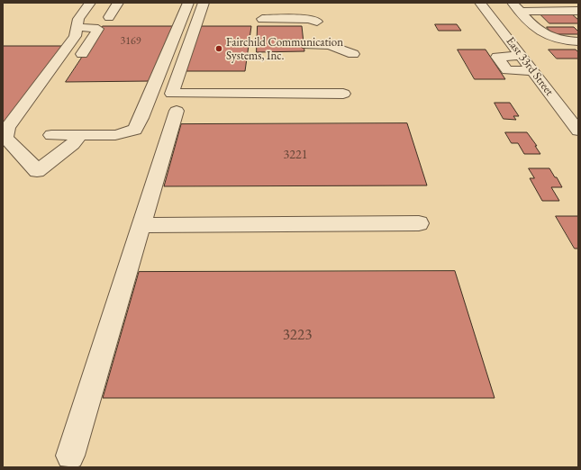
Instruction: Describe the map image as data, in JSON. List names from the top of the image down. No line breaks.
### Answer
{"streets":{"street":["East 33rd Street"]},"places":["Fairchild Communication Systems, Inc."],"house_numbers":["3169","3221","3223"]}
